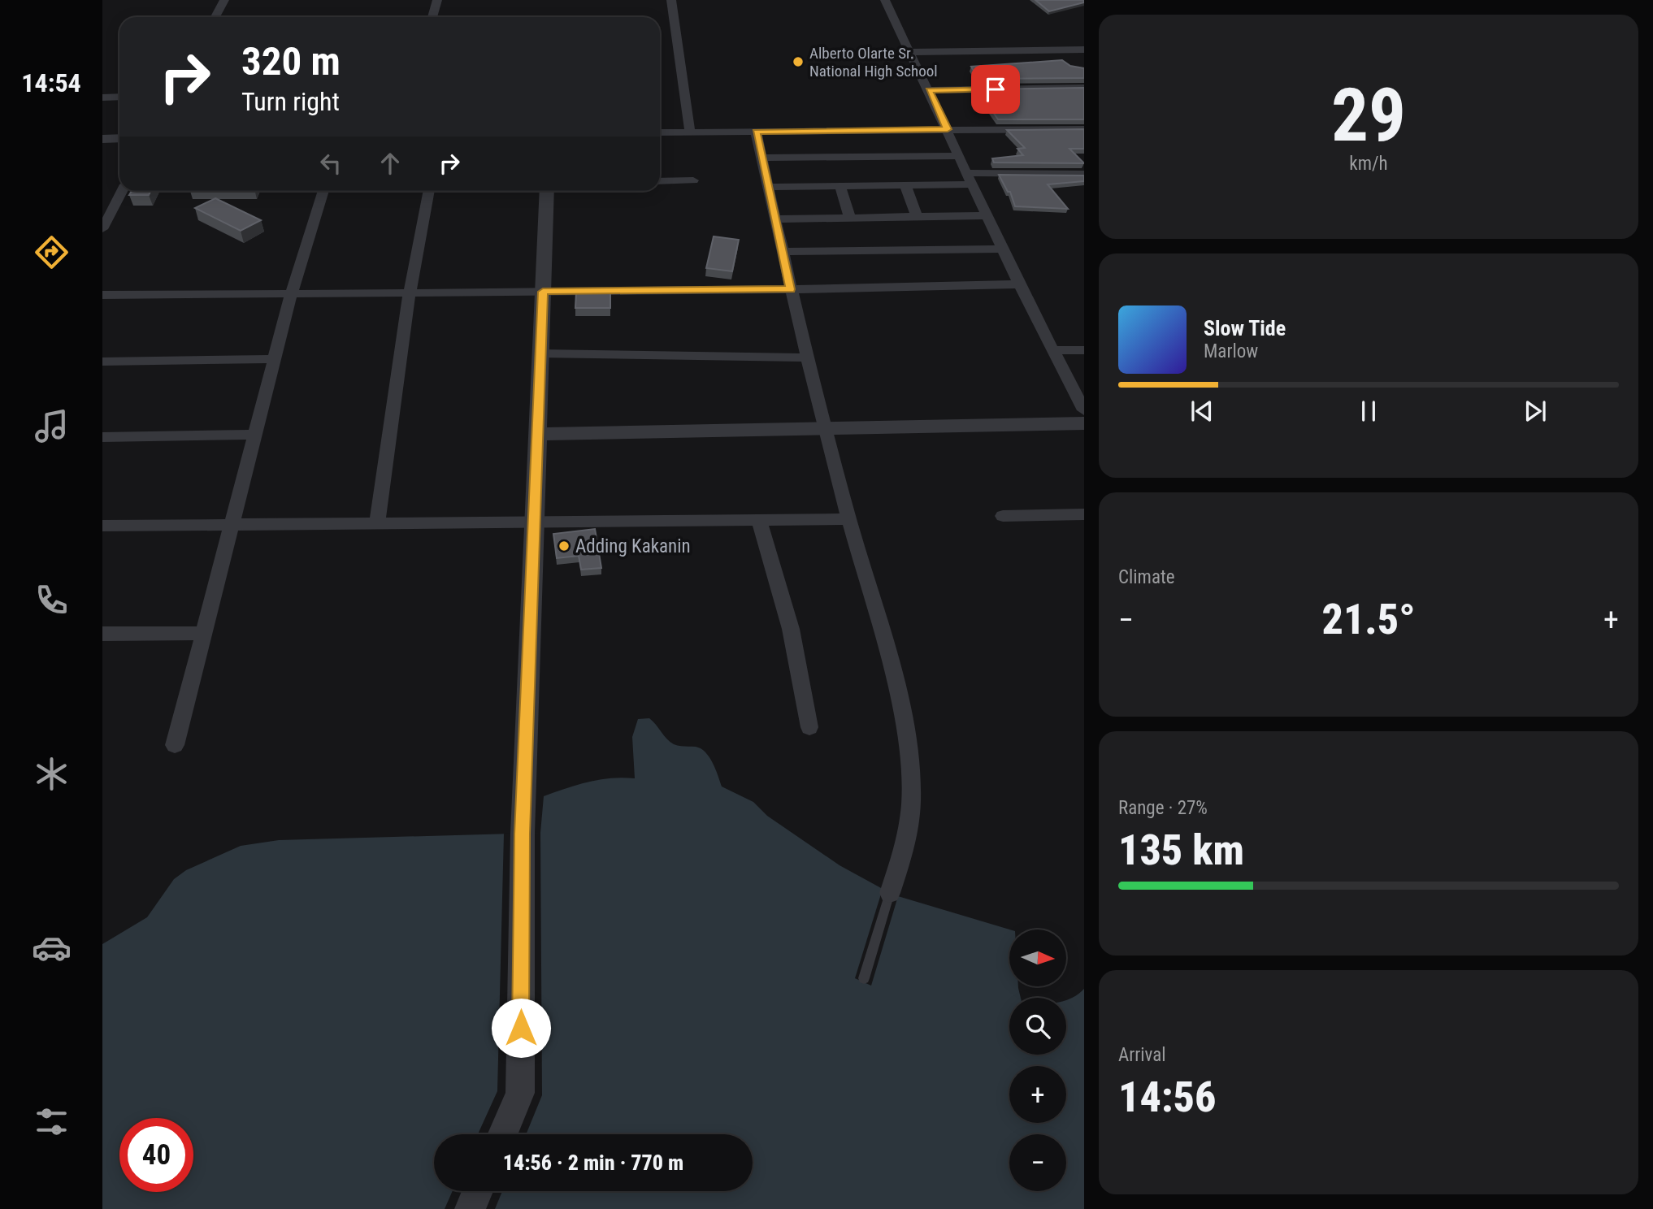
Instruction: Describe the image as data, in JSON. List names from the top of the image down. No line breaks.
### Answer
{"places":["Alberto Olarte Sr. National High School","Adding Kakanin"],"north":"right","page":{"tabs":"14:54","tile":[["29","km/h"],"Climate",["Range · 27%","135 km"],["Arrival","14:56"]],"turn":["320 m","Turn right"],"song":["Slow Tide","Marlow"],"heat":["−","21.5°","+"],"map_buttons":["+","−"],"limit":"40","trip":"14:56 · 2 min · 770 m"}}
